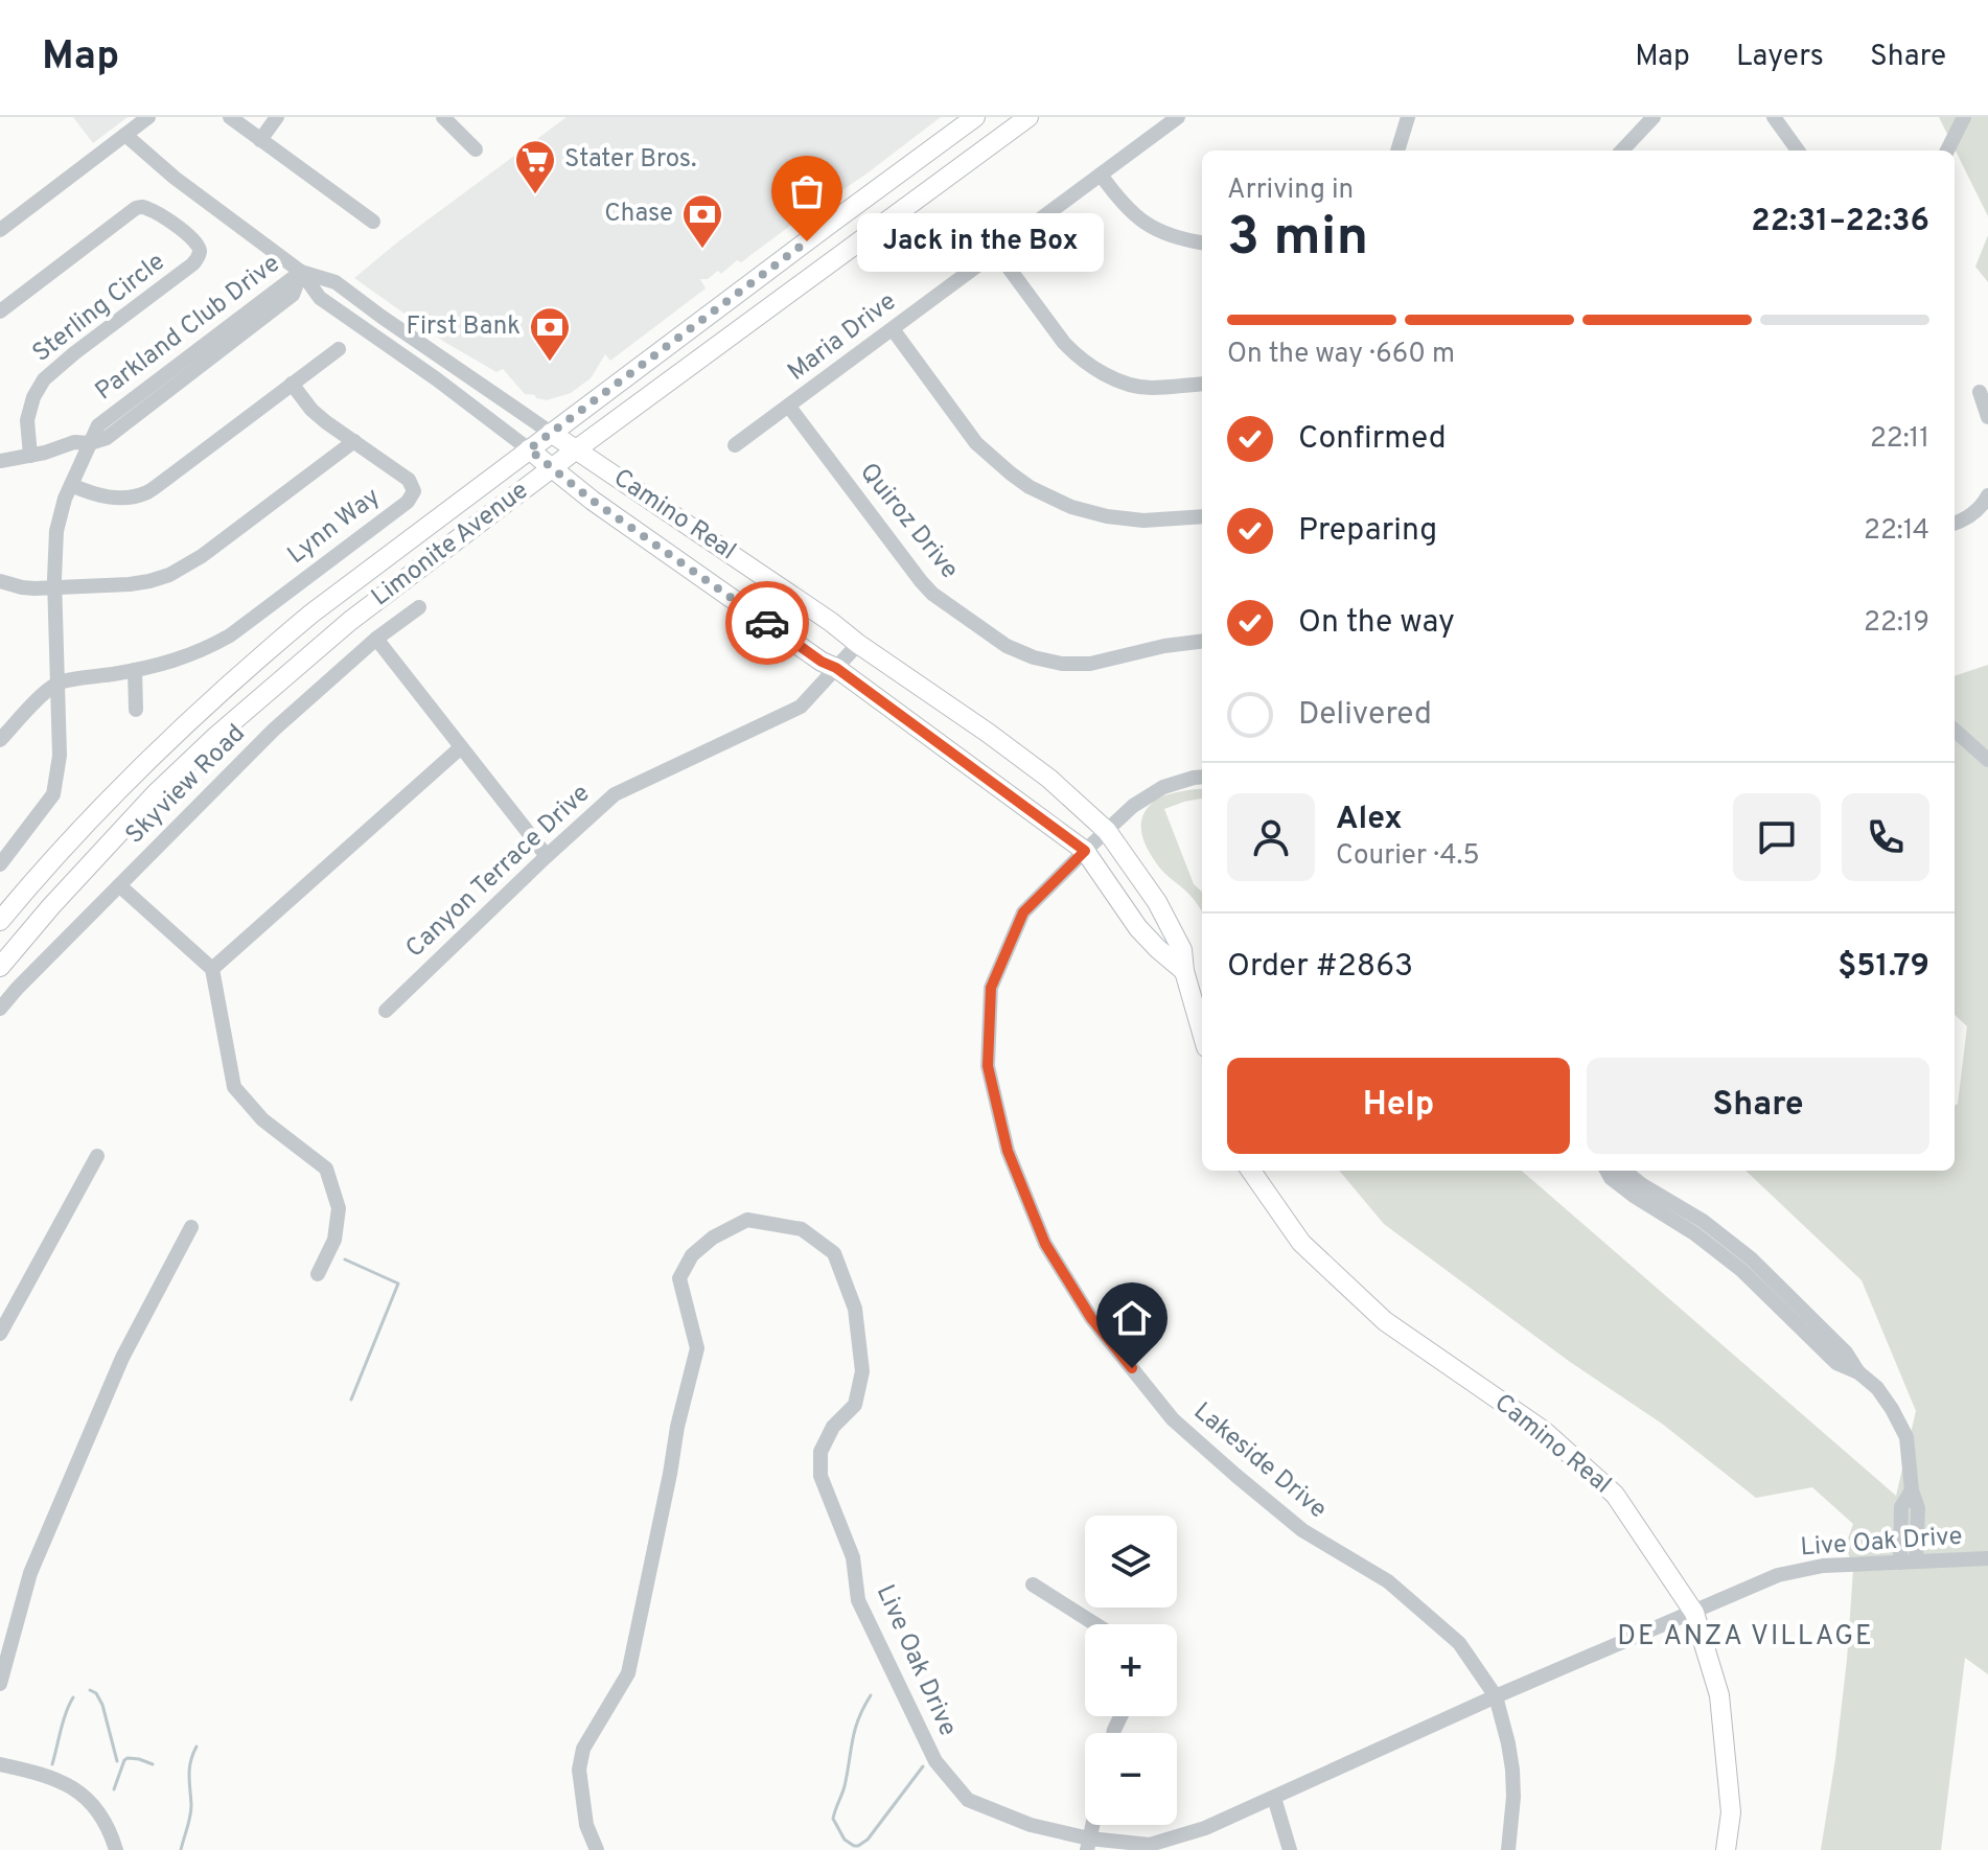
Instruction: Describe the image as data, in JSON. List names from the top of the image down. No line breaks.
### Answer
{"streets":{"main road":["Camino Real","Limonite Avenue"],"street":["Sterling Circle","Parkland Club Drive","Maria Drive","Quiroz Drive","Lynn Way","Skyview Road","Canyon Terrace Drive","Lakeside Drive","Live Oak Drive"]},"crossings":[["Parkland Club Drive","Camino Real"],["Parkland Club Drive","Lynn Way"],["Maria Drive","Quiroz Drive"],["Camino Real","Limonite Avenue"],["Camino Real","Canyon Terrace Drive"],["Camino Real","Lakeside Drive"],["Camino Real","Live Oak Drive"],["Lakeside Drive","Live Oak Drive"]],"districts":["DE ANZA VILLAGE"],"places":{"supermarket":["Stater Bros."],"other":["Jack in the Box"],"bank":["Chase","First Bank"]},"page":{"header":"Map","nav":["Map","Layers","Share"],"heading":["3 min","Arriving in","22:31–22:36"],"panel":["Alex","Courier · 4.5","Order #2863","$51.79"],"bubble":"Jack in the Box","bar":"On the way · 660 m","list":[["Confirmed","22:11"],["Preparing","22:14"],["On the way","22:19"],"Delivered"],"buttons":["Help","Share"],"map_buttons":["+","−"]}}
